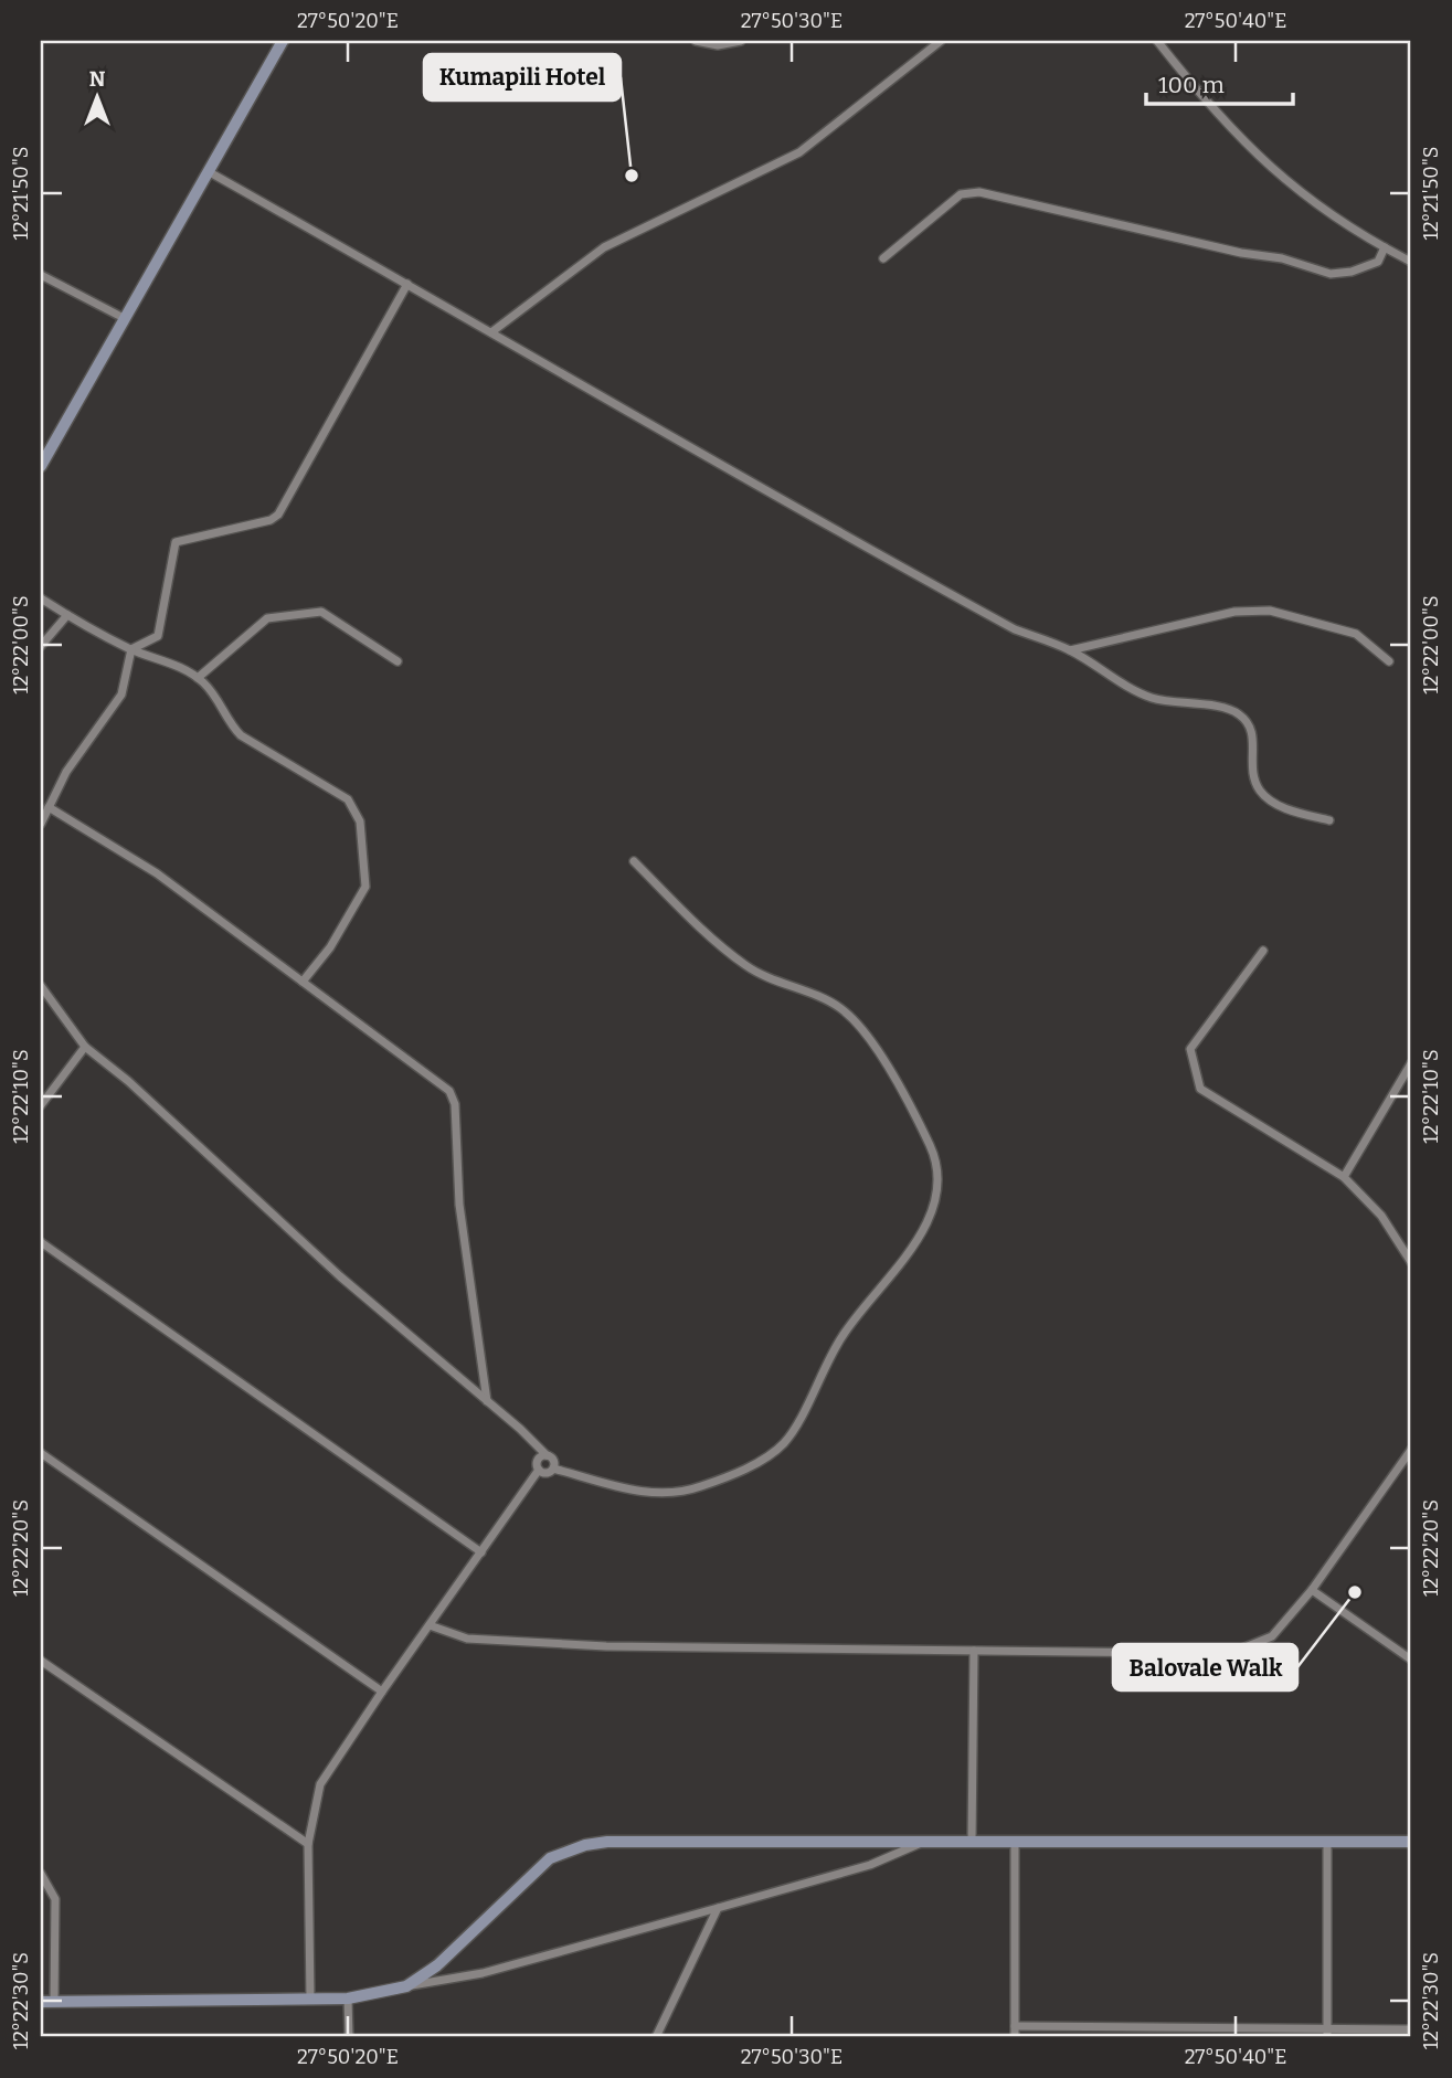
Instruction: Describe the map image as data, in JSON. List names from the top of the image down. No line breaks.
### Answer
{"places":["Kumapili Hotel","Balovale Walk"],"scale_bar":"100 m","north":"top","coordinates":["27°50'20\"E","27°50'30\"E","27°50'40\"E","12°21'50\"S","12°22'00\"S","12°22'10\"S","12°22'20\"S","12°22'30\"S"]}
